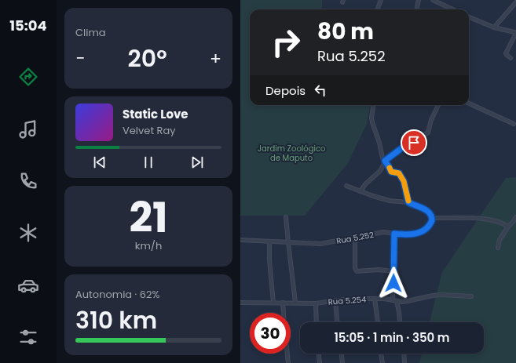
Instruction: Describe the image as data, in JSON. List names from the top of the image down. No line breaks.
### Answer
{"streets":{"street":["Rua 5.252","Rua 5.254"]},"parks":["Jardim Zoológico de Maputo"],"page":{"tabs":"15:04","tile":["Clima",["21","km/h"],["Autonomia · 62%","310 km"]],"turn":["80 m","Rua 5.252"],"heat":["−","20°","+"],"then":"Depois","song":["Static Love","Velvet Ray"],"limit":"30","trip":"15:05 · 1 min · 350 m"}}
